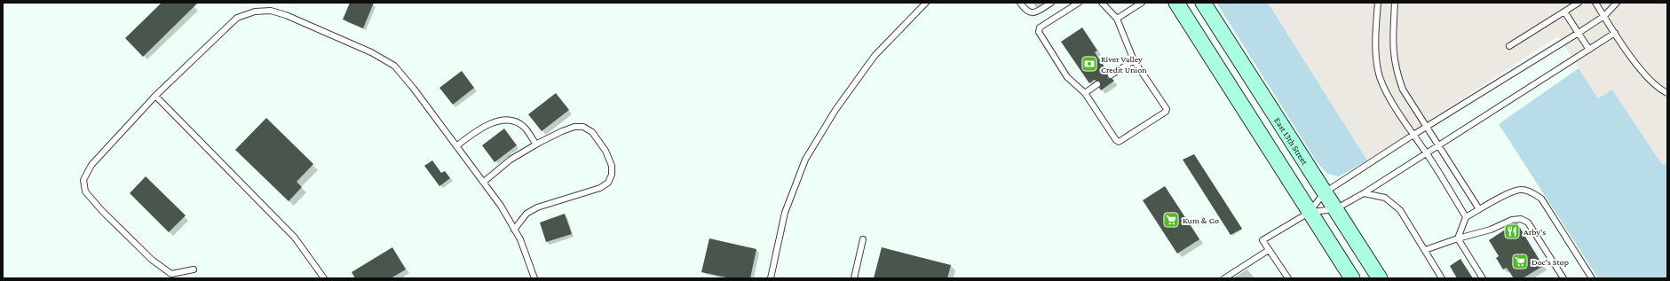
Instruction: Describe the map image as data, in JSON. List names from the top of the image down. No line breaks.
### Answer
{"streets":{"main road":["East 13th Street"]},"places":{"bank":["River Valley Credit Union"],"supermarket":["Kum & Go","Doc's Stop"],"restaurant":["Arby's"]}}
